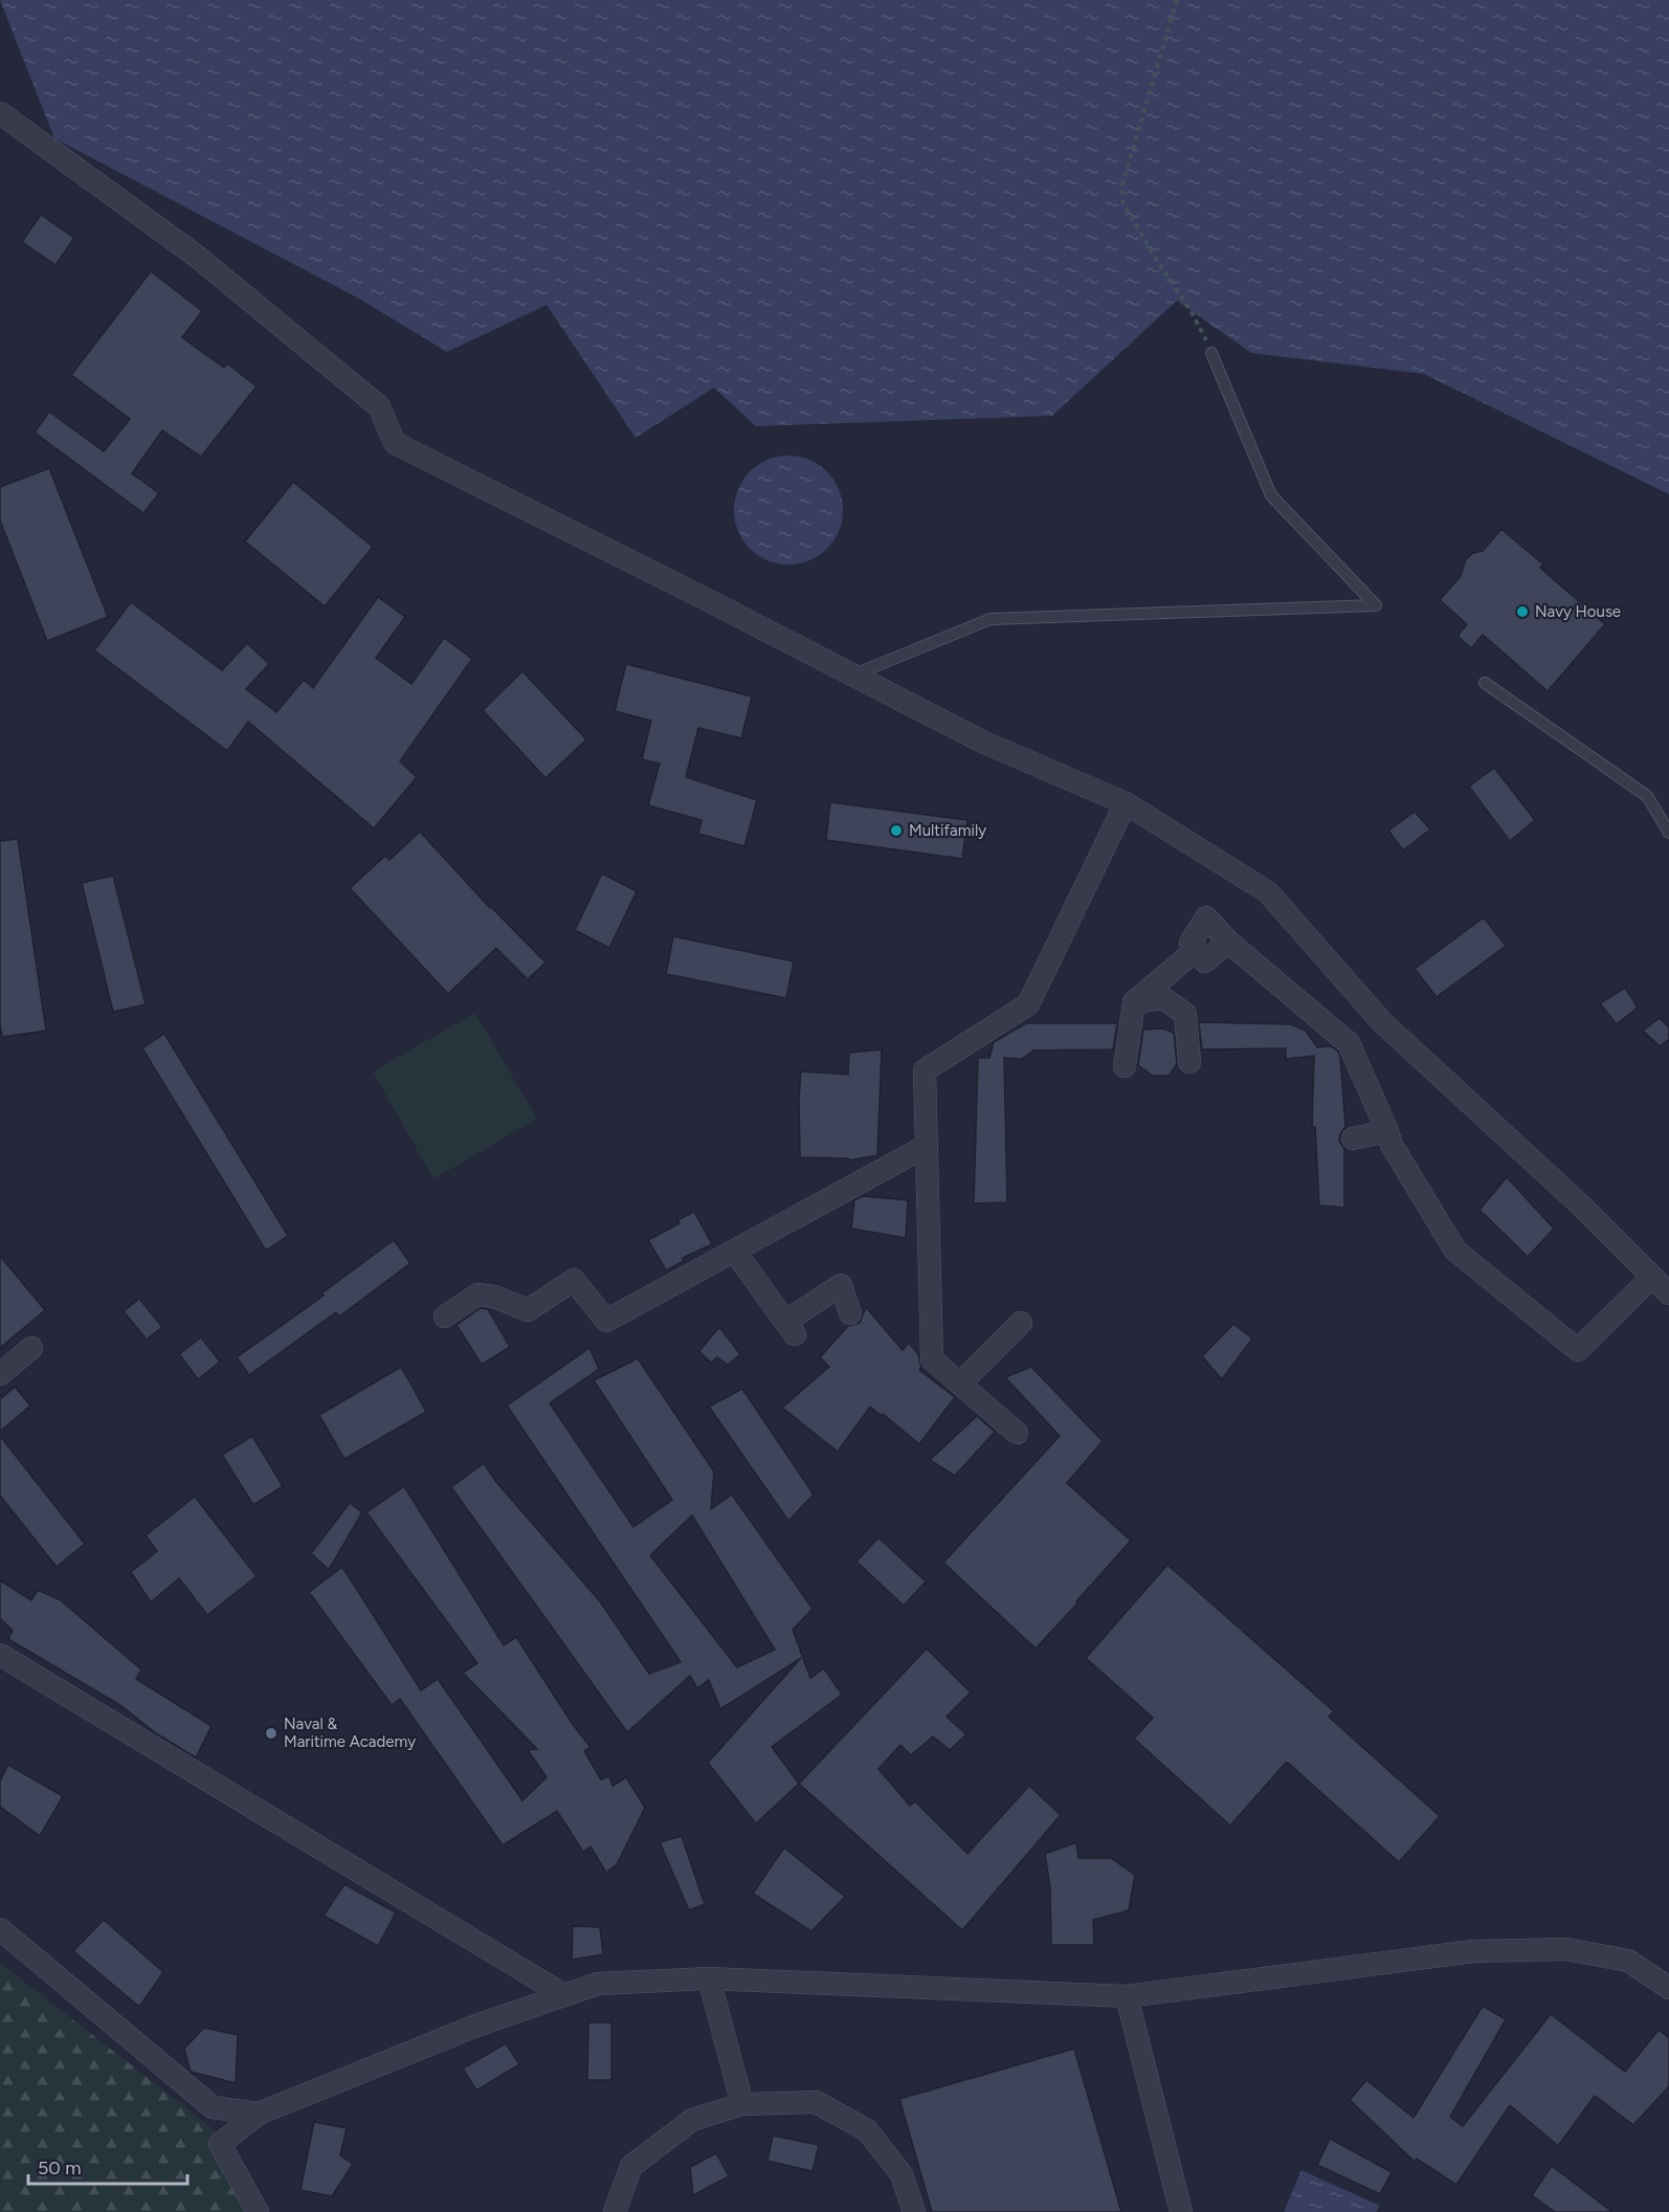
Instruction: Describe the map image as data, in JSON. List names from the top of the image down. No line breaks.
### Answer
{"places":["Navy House","Multifamily","Naval & Maritime Academy"],"scale_bar":"50 m"}
